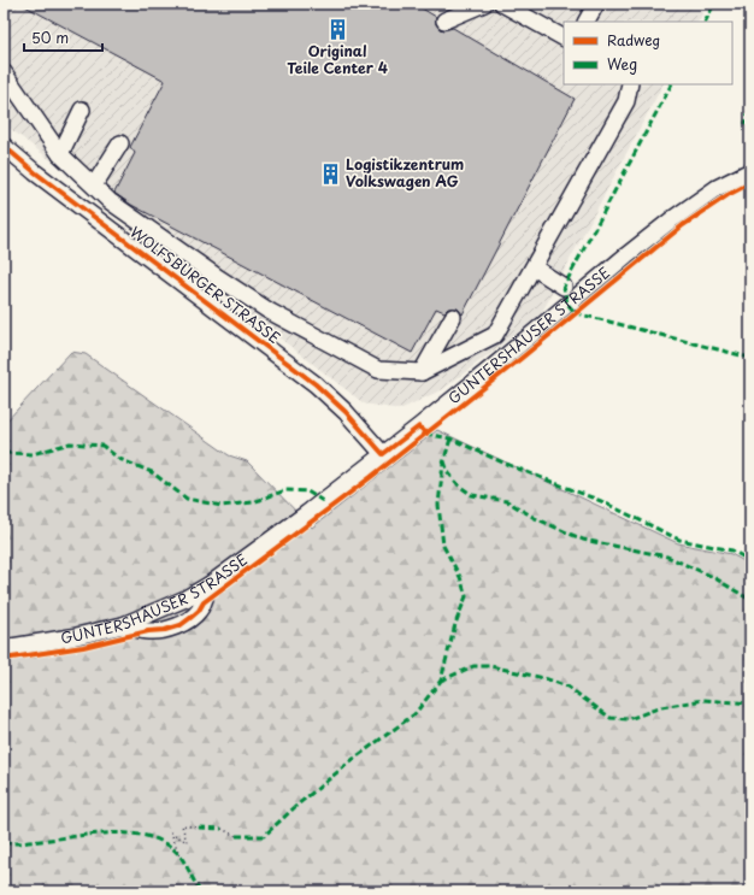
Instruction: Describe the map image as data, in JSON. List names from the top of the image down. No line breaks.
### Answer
{"streets":{"street":["WOLFSBURGER STRASSE","GUNTERSHÄUSER STRASSE"]},"crossings":[["WOLFSBURGER STRASSE","GUNTERSHÄUSER STRASSE"]],"places":{"building":["Original Teile Center 4","Logistikzentrum Volkswagen AG"]},"legend":["Radweg","Weg"],"scale_bar":"50 m"}
